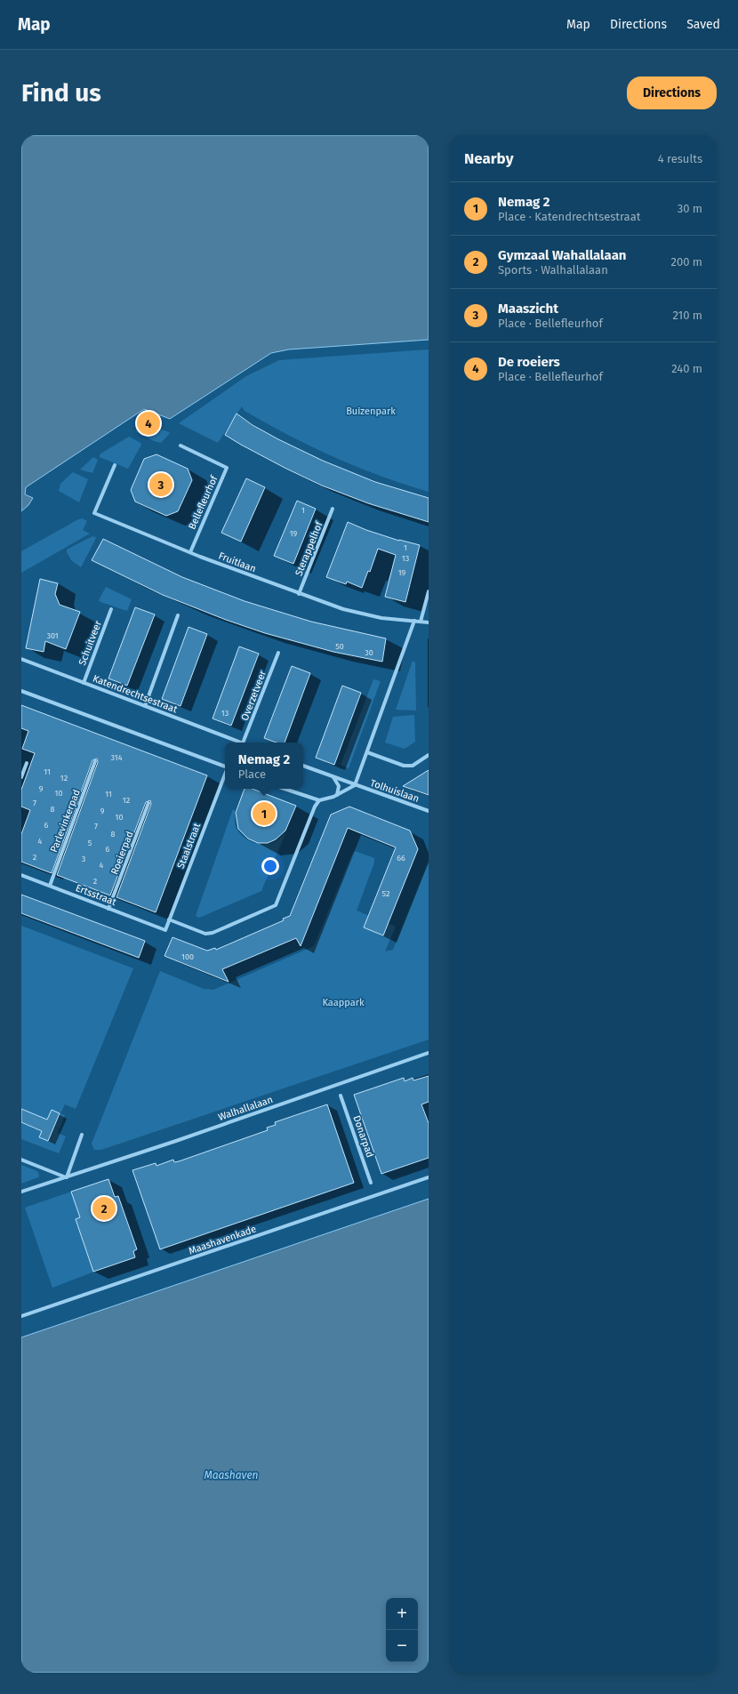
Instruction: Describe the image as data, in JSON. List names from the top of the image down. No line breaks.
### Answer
{"streets":{"street":["Bellefleurhof","Sterappelhof","Fruitlaan","Schuitveer","Katendrechtsestraat","Overzetveer","Tolhuislaan","Parlevinkerpad","Staalstraat","Roeierpad","Ertsstraat","Walhallalaan","Donarpad","Maashavenkade"]},"crossings":[["Bellefleurhof","Fruitlaan"],["Sterappelhof","Fruitlaan"],["Schuitveer","Katendrechtsestraat"],["Parlevinkerpad","Ertsstraat"],["Staalstraat","Ertsstraat"],["Roeierpad","Ertsstraat"]],"water":["Maashaven"],"parks":["Buizenpark","Kaappark"],"house_numbers":["1","19","1","13","19","301","50","30","13","314","11","12","9","10","11","12","7","8","9","10","6","7","8","4","5","6","2","66","3","4","2","52","100"],"page":{"header":"Map","nav":["Map","Directions","Saved"],"buttons":"Directions","title":"Find us","heading":["Nearby","4 results"],"list":[{"mark":"1","name":"Nemag 2","note":"Place · Katendrechtsestraat","value":"30 m"},{"mark":"2","name":"Gymzaal Wahallalaan","note":"Sports · Walhallalaan","value":"200 m"},{"mark":"3","name":"Maaszicht","note":"Place · Bellefleurhof","value":"210 m"},{"mark":"4","name":"De roeiers","note":"Place · Bellefleurhof","value":"240 m"}],"pins":["4","3","1","2"],"popup":["Nemag 2","Place"],"map_buttons":["+","−"]}}
